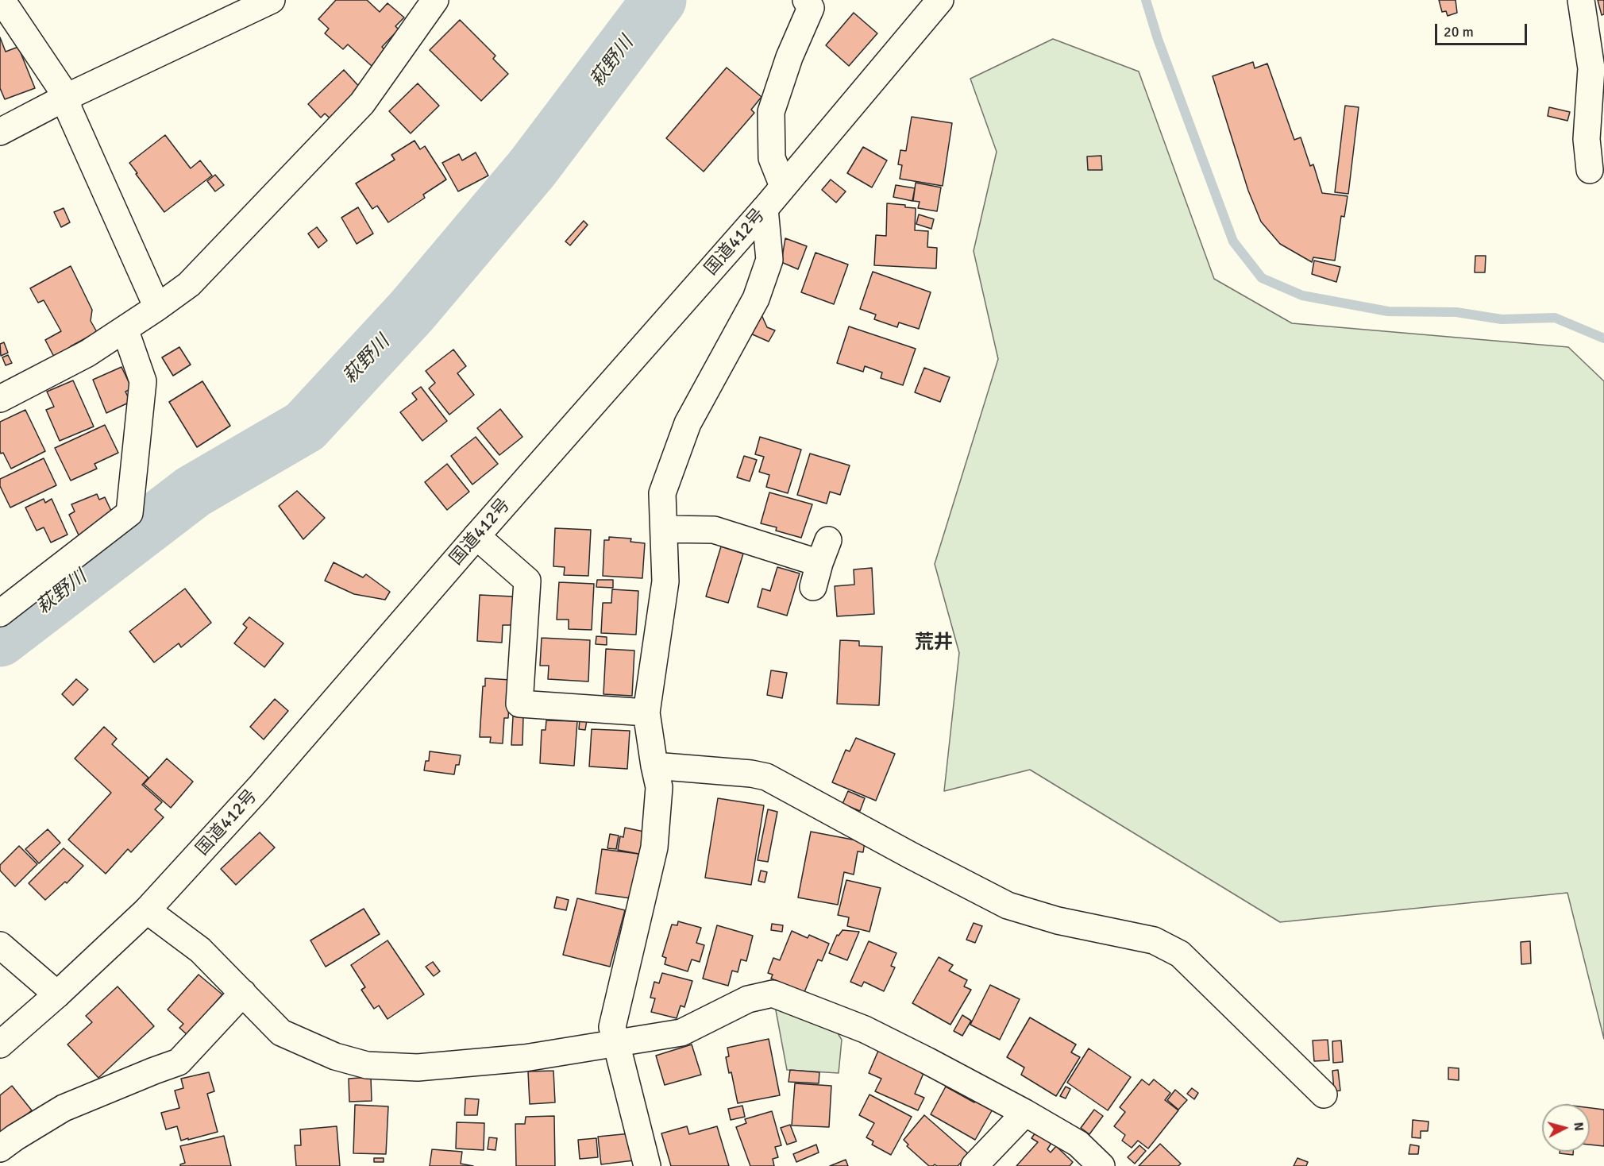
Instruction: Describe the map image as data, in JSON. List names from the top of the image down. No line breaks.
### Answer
{"streets":{"main road":["国道412号"]},"districts":["荒井"],"water":["萩野川"],"scale_bar":"20 m","north":"right"}
